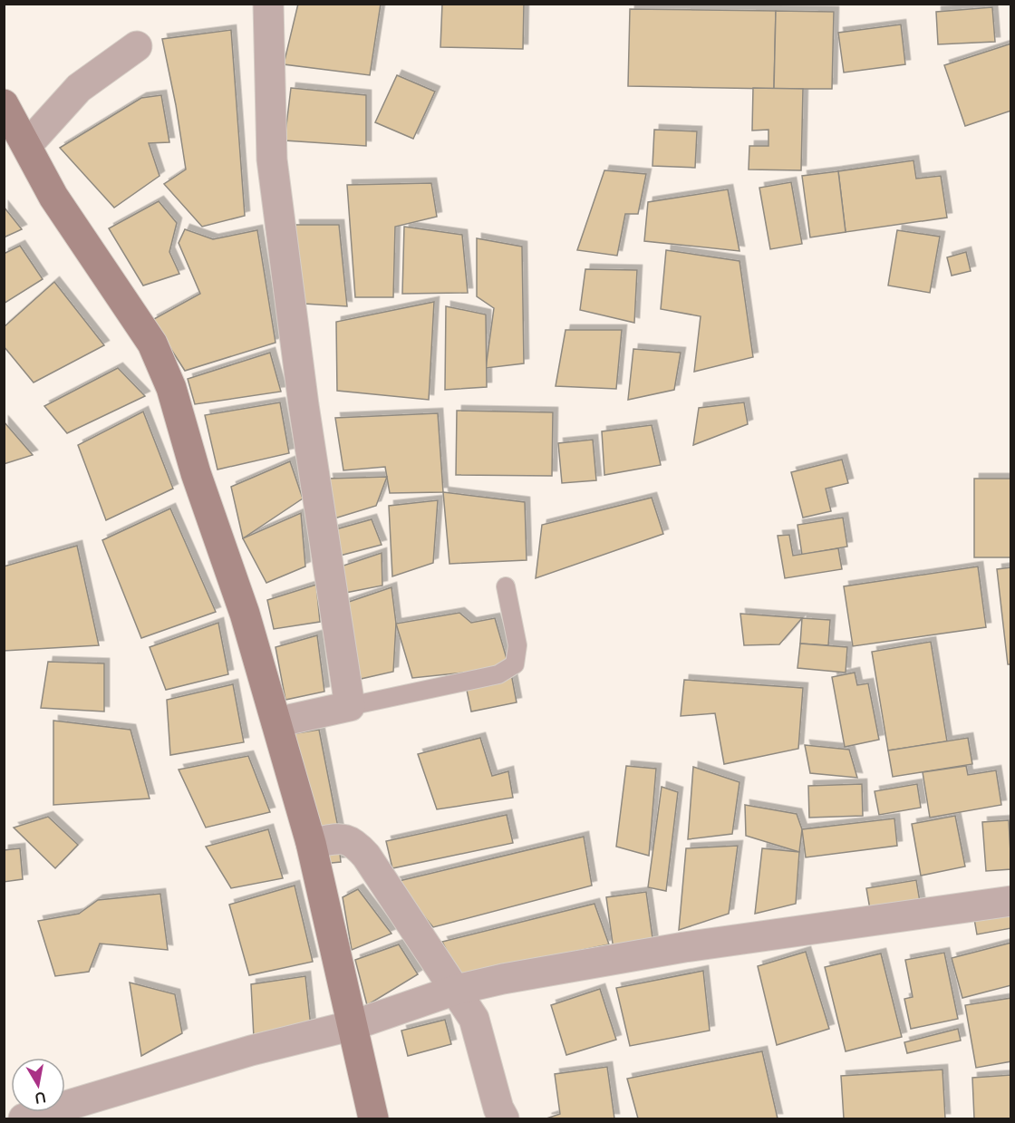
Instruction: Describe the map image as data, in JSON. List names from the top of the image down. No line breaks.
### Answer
{"north":"bottom"}
